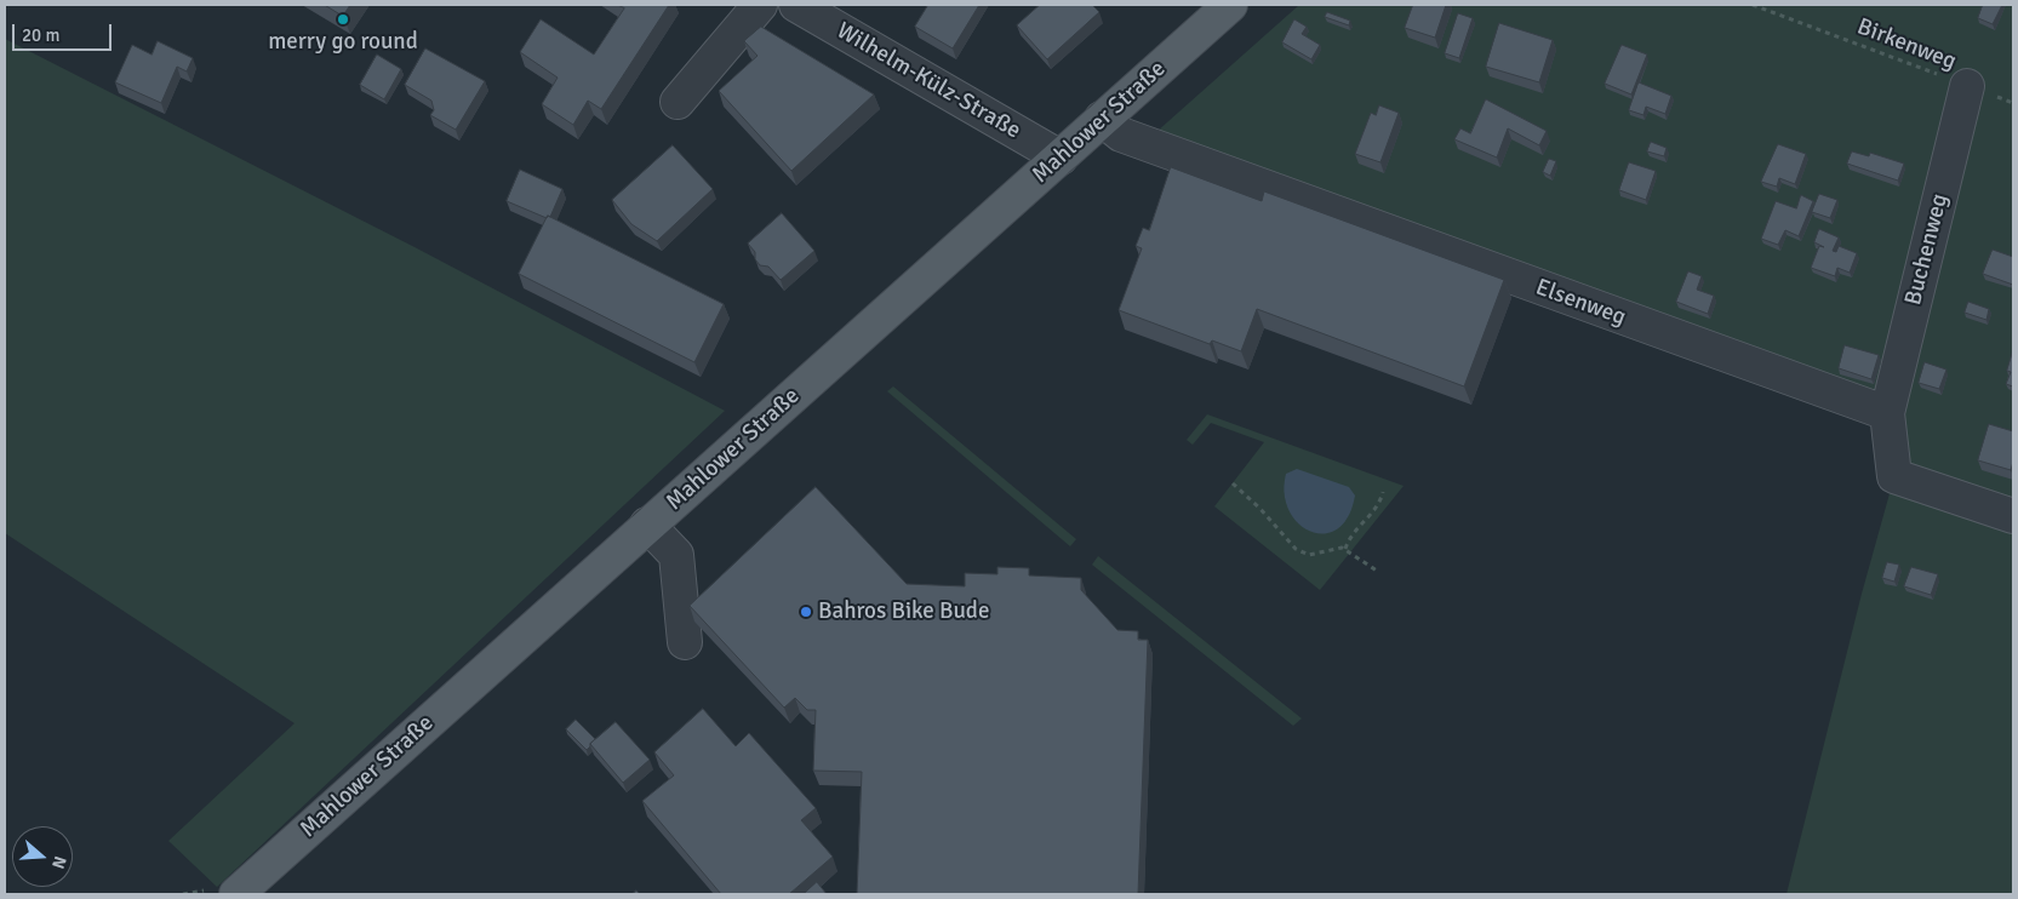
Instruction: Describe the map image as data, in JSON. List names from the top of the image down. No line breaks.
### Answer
{"streets":{"main road":["Mahlower Straße"],"street":["Wilhelm-Külz-Straße","Buchenweg","Elsenweg"],"path":["Birkenweg"]},"crossings":[["Birkenweg","Buchenweg"],["Wilhelm-Külz-Straße","Mahlower Straße"],["Mahlower Straße","Elsenweg"],["Buchenweg","Elsenweg"]],"places":["merry go round","Bahros Bike Bude"],"scale_bar":"20 m","north":"right"}
